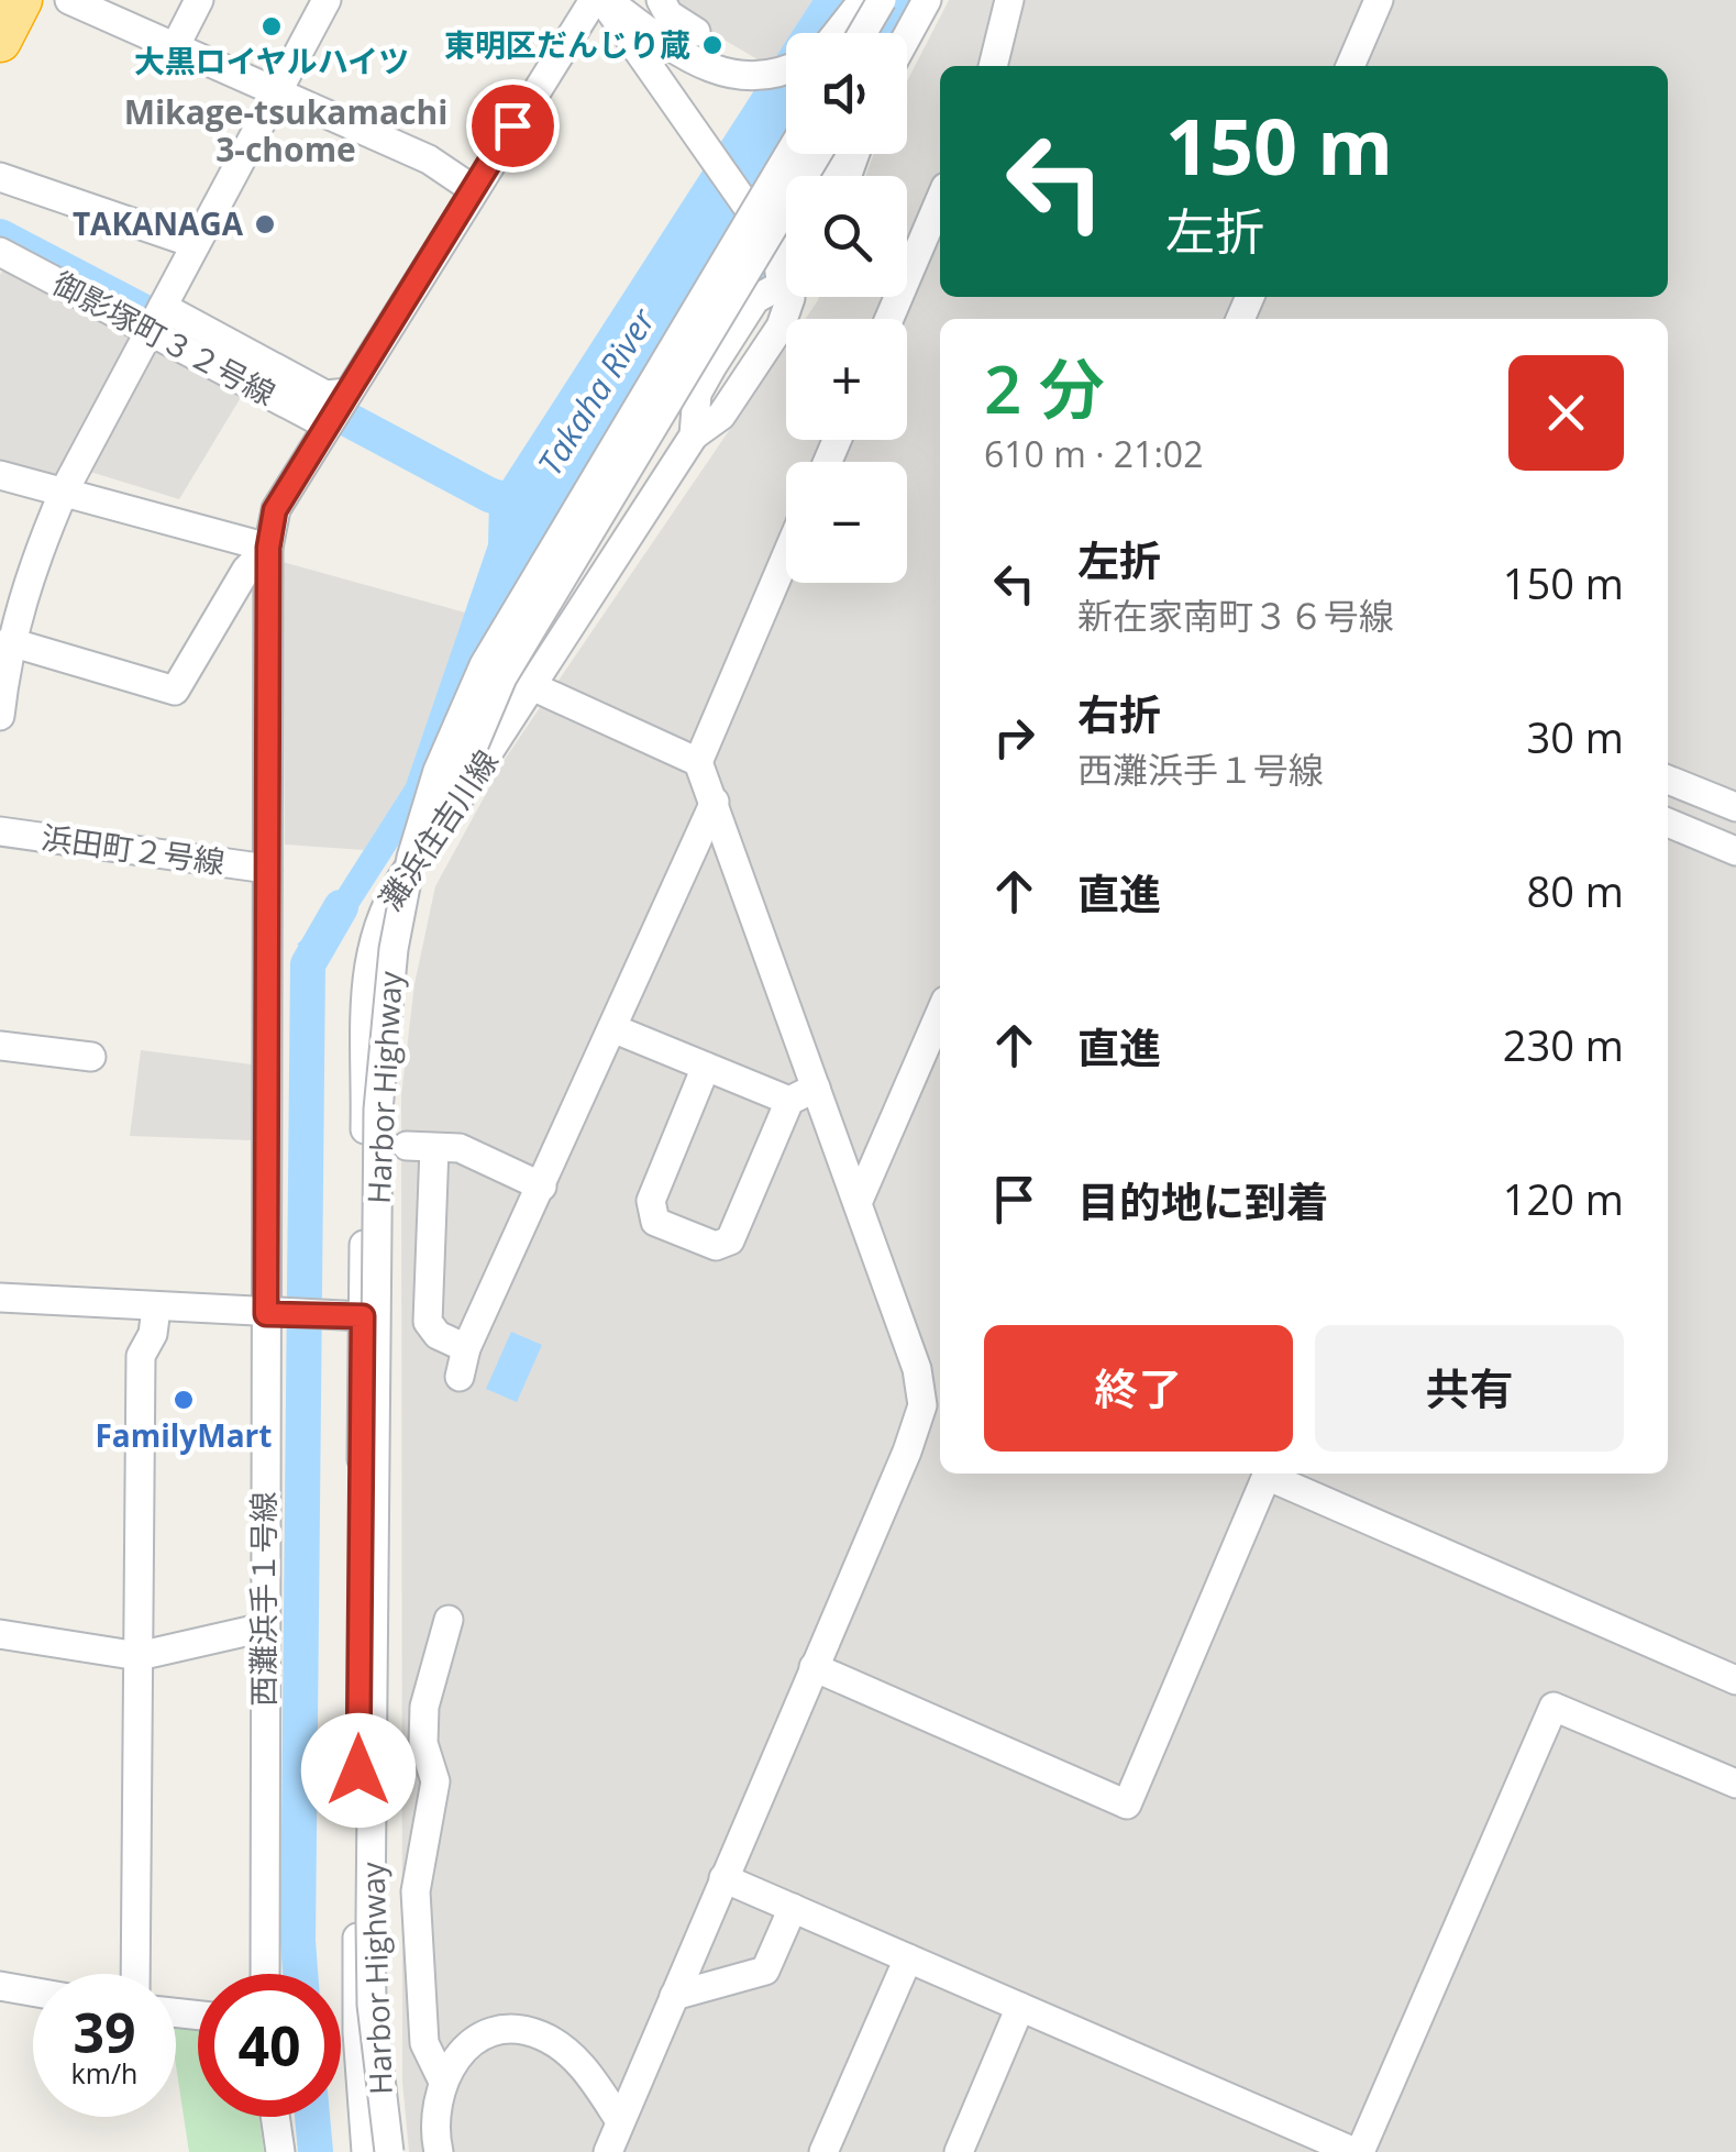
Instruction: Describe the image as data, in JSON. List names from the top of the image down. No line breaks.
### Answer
{"streets":{"street":["御影塚町３２号線","灘浜住吉川線","浜田町２号線","Harbor Highway","西灘浜手１号線"]},"crossings":[["浜田町２号線","西灘浜手１号線"]],"districts":["Mikage-tsukamachi 3-chome"],"water":["Takaha River"],"places":["大黒ロイヤルハイツ","東明区だんじり蔵","TAKANAGA","FamilyMart"],"page":{"map_buttons":["+","−"],"turn":["150 m","左折"],"heading":["2 分","610 m · 21:02"],"list":[{"name":"左折","note":"新在家南町３６号線","value":"150 m"},{"name":"右折","note":"西灘浜手１号線","value":"30 m"},{"name":"直進","value":"80 m"},{"name":"直進","value":"230 m"},{"name":"目的地に到着","value":"120 m"}],"buttons":["終了","共有"],"speed":"39 km/h","limit":"40"}}
